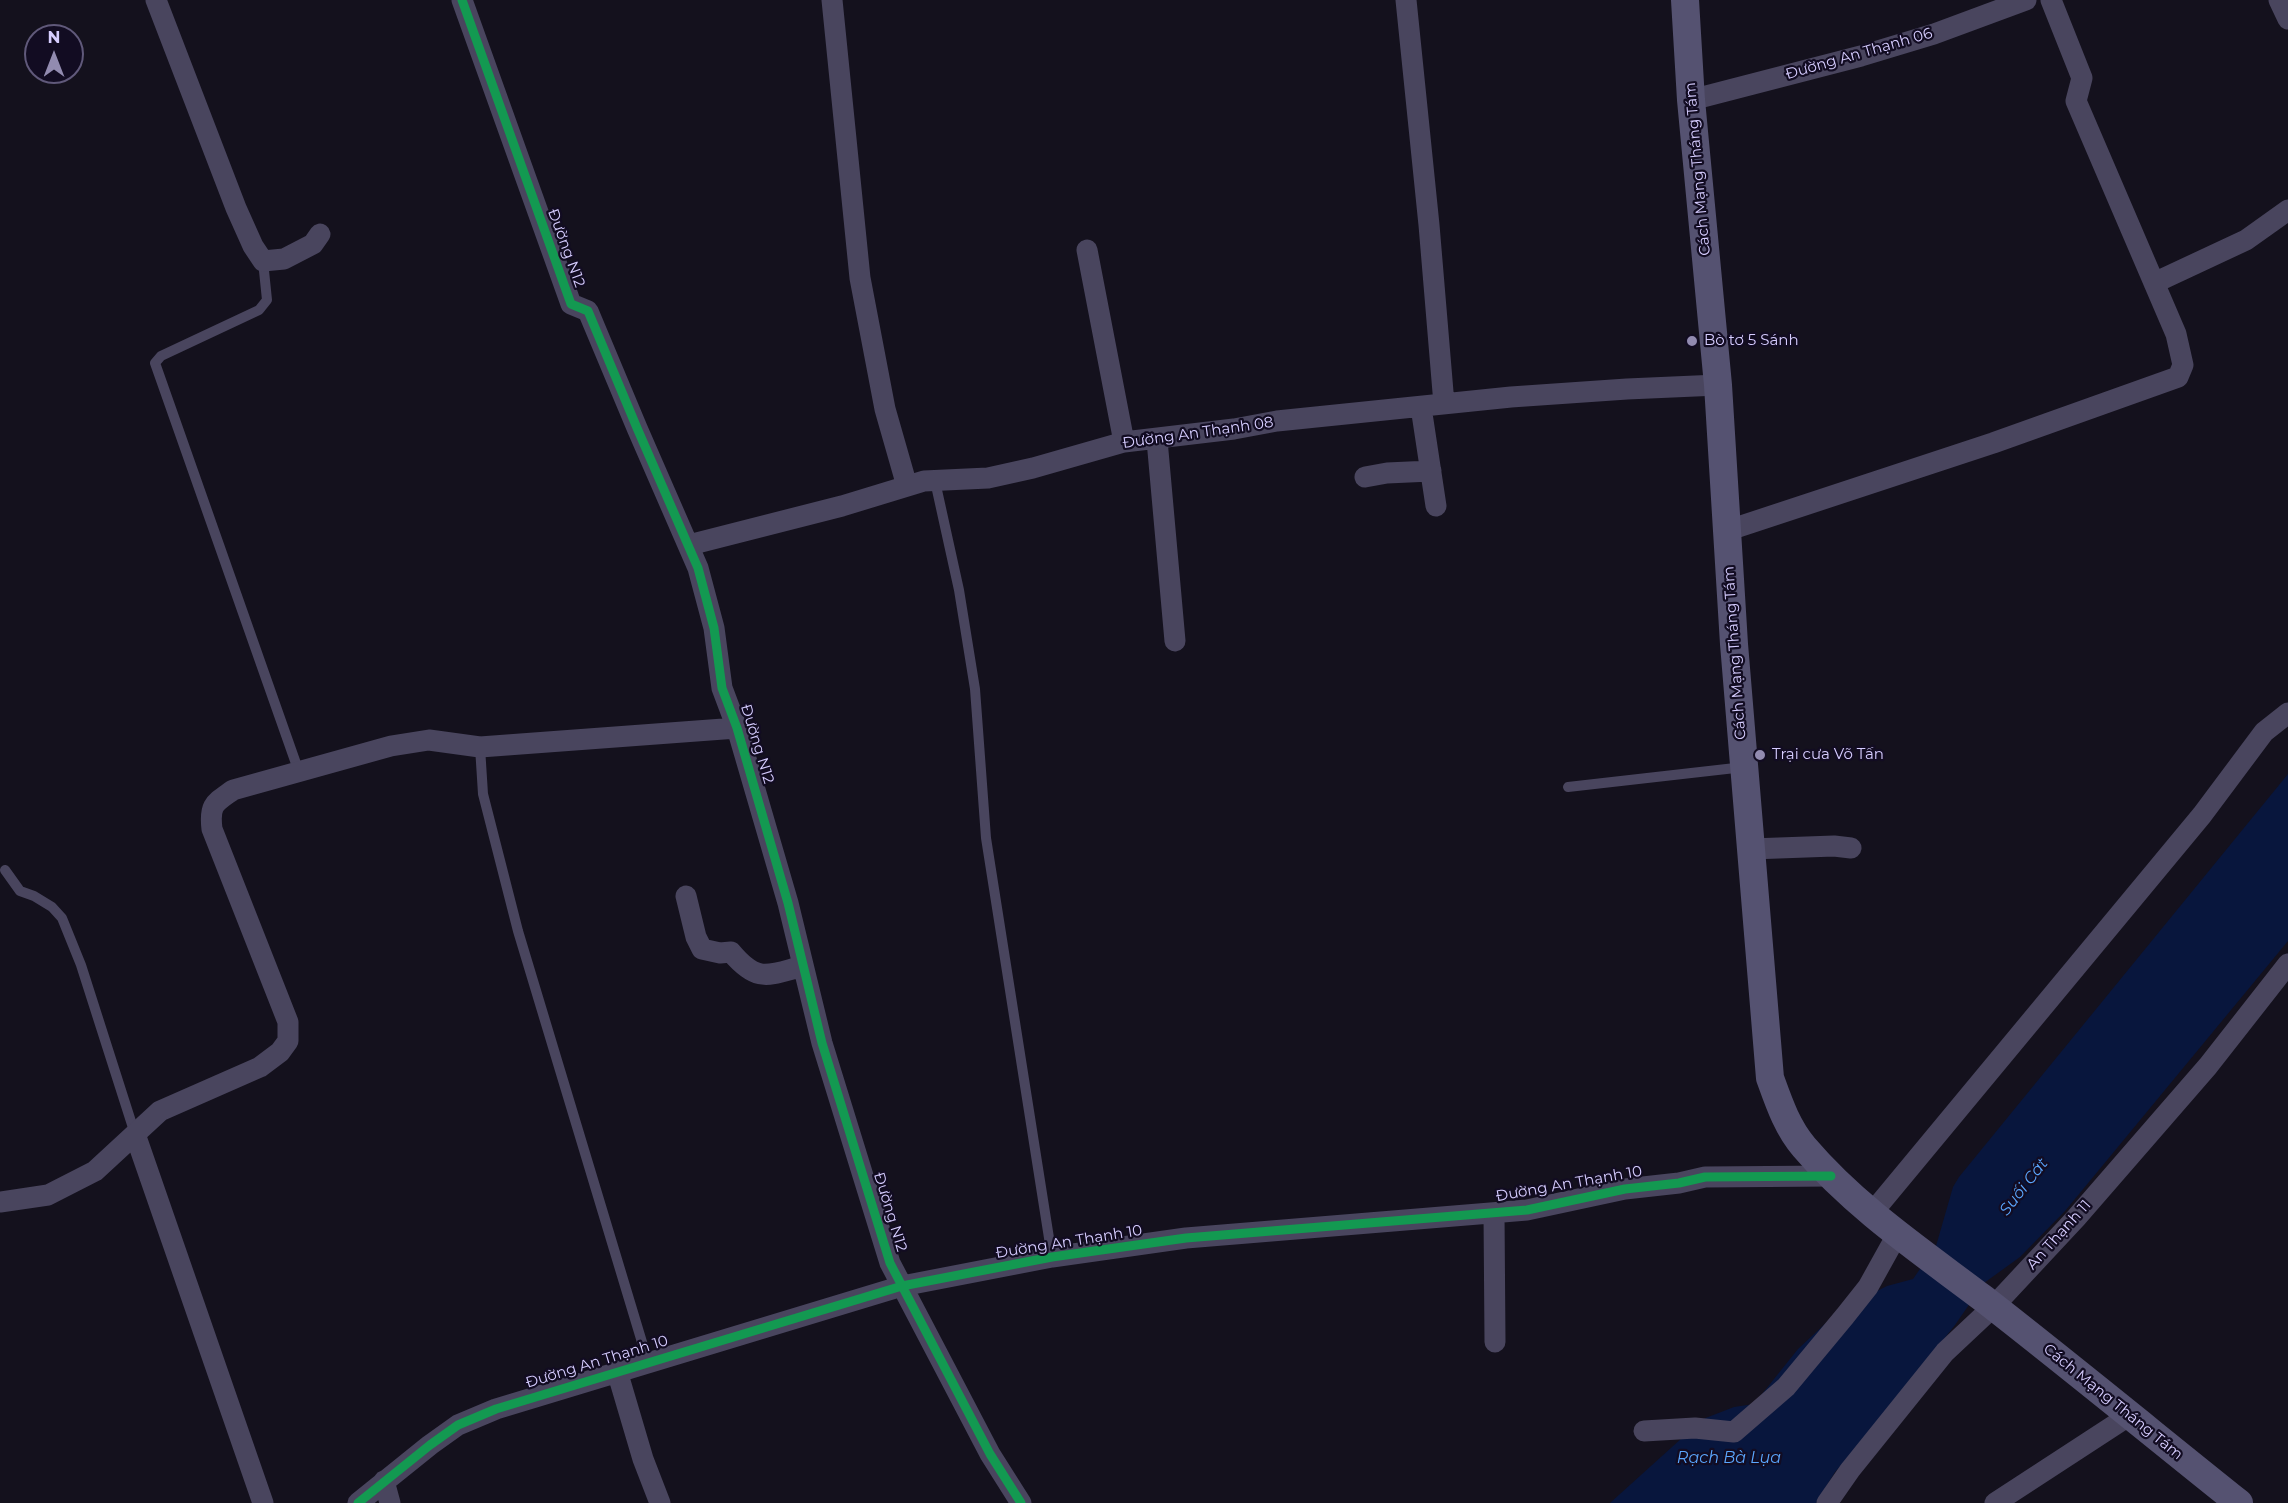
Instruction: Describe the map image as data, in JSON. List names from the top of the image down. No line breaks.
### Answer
{"streets":{"main road":["Cách Mạng Tháng Tám"],"street":["Đường An Thạnh 06","Đường N12","Đường An Thạnh 08","Đường An Thạnh 10","An Thạnh 11"]},"crossings":[["Đường An Thạnh 06","Cách Mạng Tháng Tám"],["Cách Mạng Tháng Tám","Đường An Thạnh 08"],["Cách Mạng Tháng Tám","Đường An Thạnh 10"],["Cách Mạng Tháng Tám","An Thạnh 11"],["Đường N12","Đường An Thạnh 08"],["Đường N12","Đường An Thạnh 10"]],"water":["Suối Cát","Rạch Bà Lụa"],"places":["Bò tơ 5 Sánh","Trại cưa Võ Tấn"],"north":"top"}
